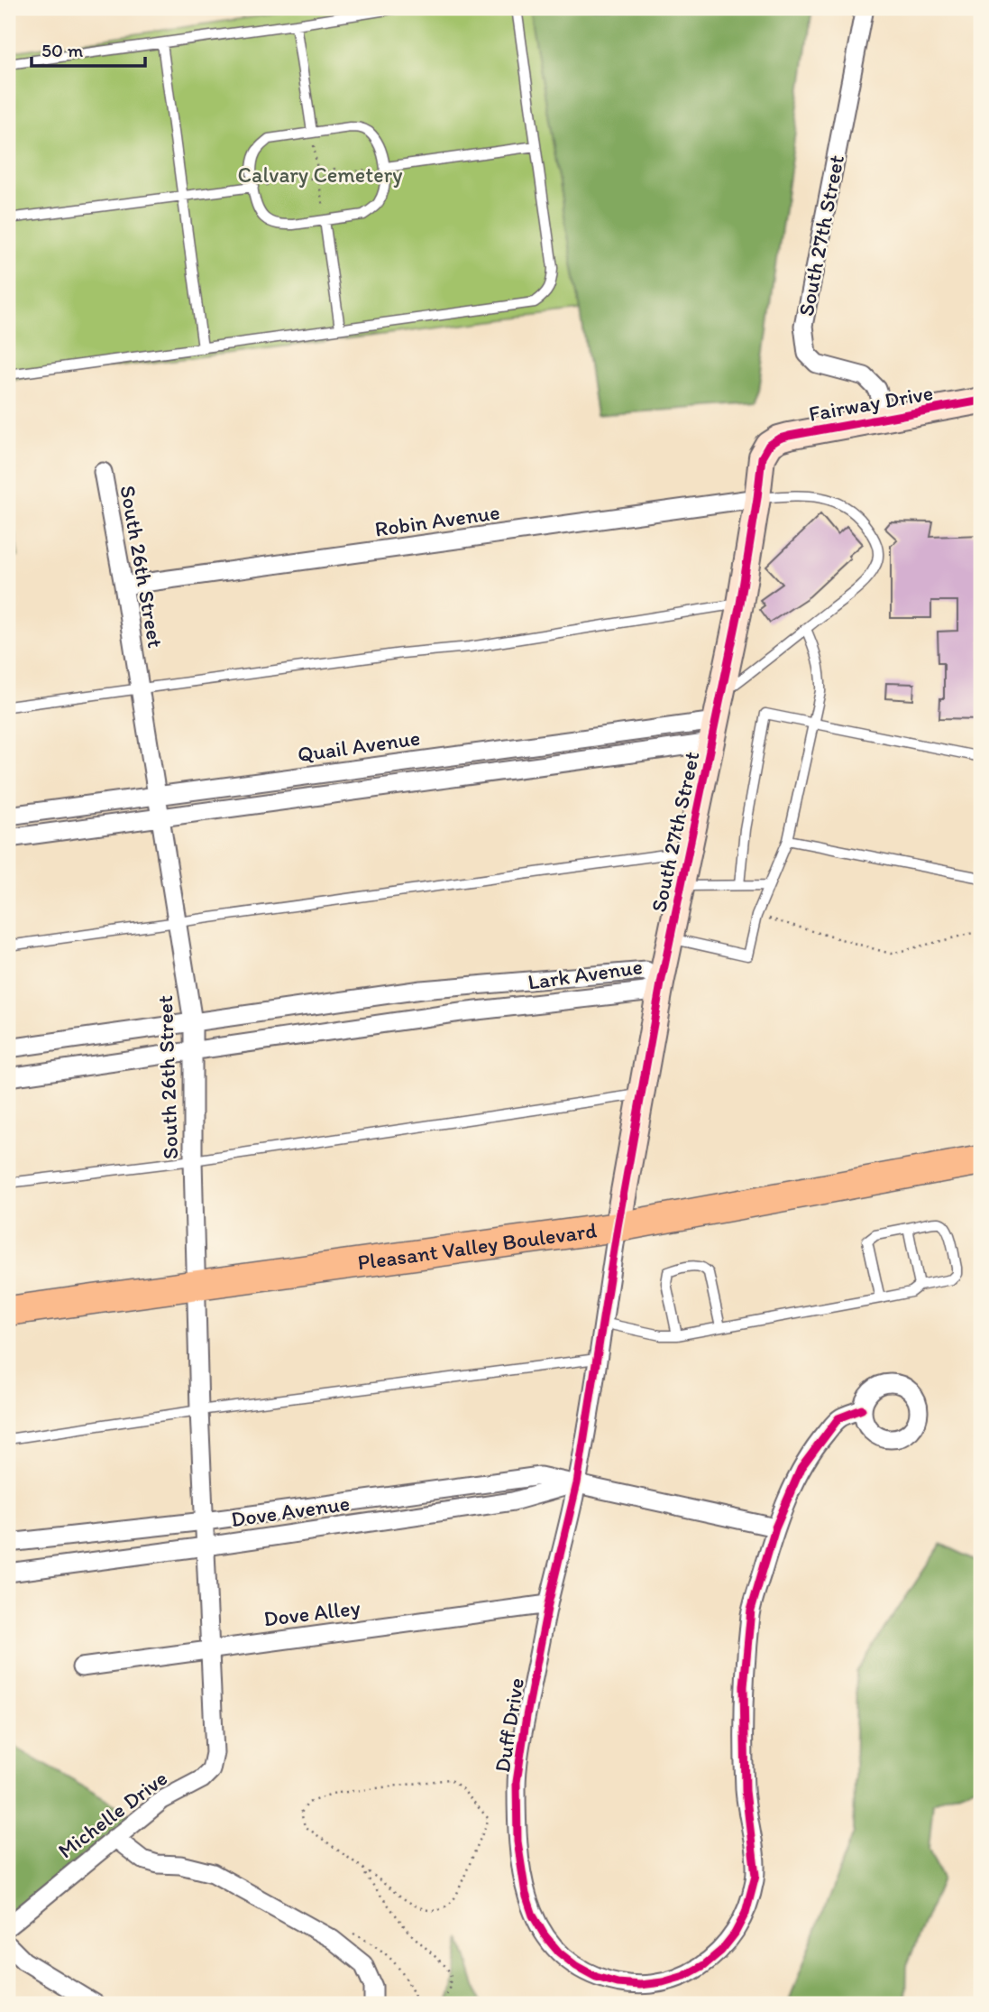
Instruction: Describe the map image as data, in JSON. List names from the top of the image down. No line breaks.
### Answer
{"streets":{"main road":["Pleasant Valley Boulevard"],"street":["South 27th Street","Fairway Drive","Robin Avenue","South 26th Street","Quail Avenue","Lark Avenue","Dove Avenue","Dove Alley","Duff Drive","Michelle Drive"]},"crossings":[["South 27th Street","Fairway Drive"],["South 27th Street","Robin Avenue"],["South 27th Street","Quail Avenue"],["South 27th Street","Lark Avenue"],["South 27th Street","Pleasant Valley Boulevard"],["South 27th Street","Duff Drive"],["Robin Avenue","South 26th Street"],["South 26th Street","Quail Avenue"],["South 26th Street","Lark Avenue"],["South 26th Street","Pleasant Valley Boulevard"],["South 26th Street","Dove Avenue"],["South 26th Street","Dove Alley"],["South 26th Street","Michelle Drive"],["Pleasant Valley Boulevard","Duff Drive"],["Dove Avenue","Duff Drive"],["Dove Alley","Duff Drive"],["Dove Alley","Michelle Drive"]],"parks":["Calvary Cemetery"],"scale_bar":"50 m"}
